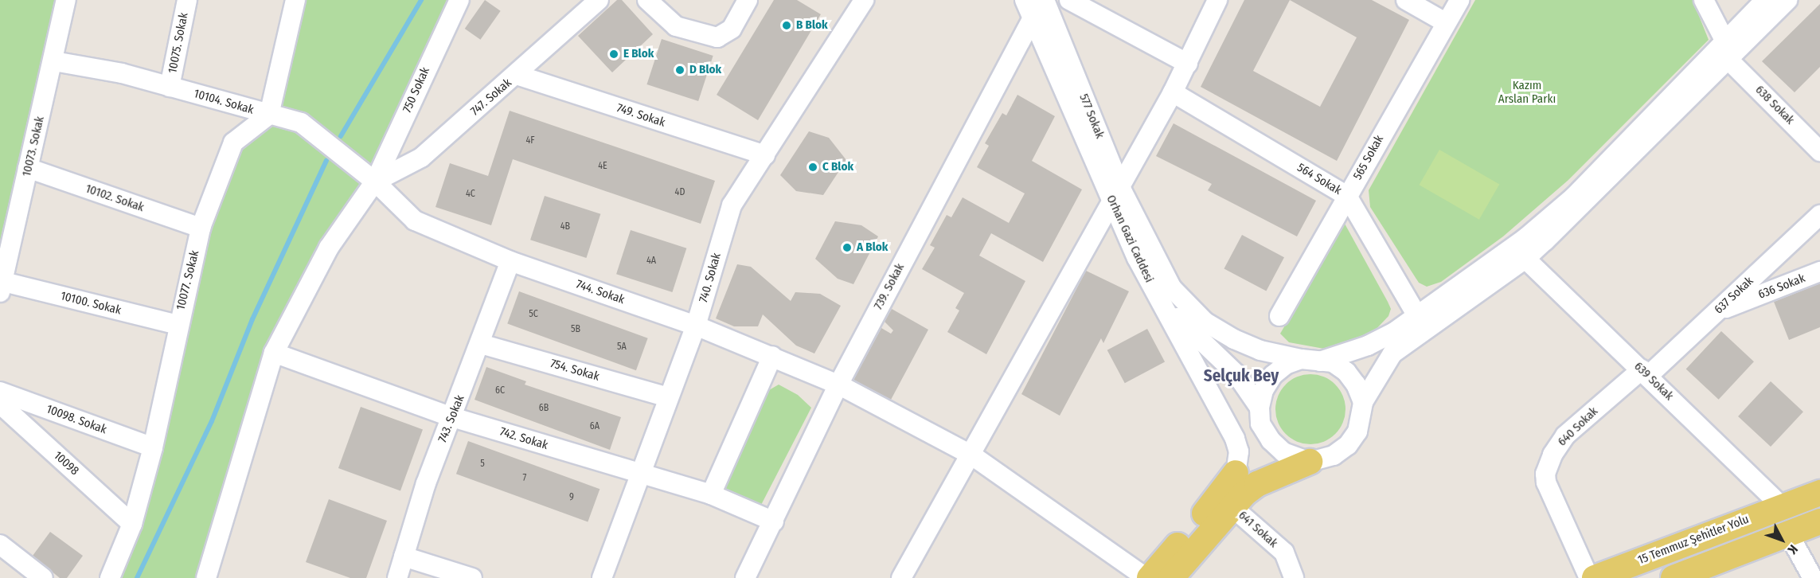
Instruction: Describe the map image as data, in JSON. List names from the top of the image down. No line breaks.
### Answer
{"streets":{"main road":["15 Temmuz Şehitler Yolu"],"street":["10075. Sokak","750 Sokak","747. Sokak","10104. Sokak","638 Sokak","749. Sokak","577 Sokak","10073. Sokak","565 Sokak","564 Sokak","10102. Sokak","Orhan Gazi Caddesi","740. Sokak","10077. Sokak","739. Sokak","636 Sokak","744. Sokak","637 Sokak","10100. Sokak","754. Sokak","639 Sokak","743. Sokak","10098. Sokak","640 Sokak","742. Sokak","10098","641 Sokak"]},"crossings":[["10075. Sokak","10104. Sokak"],["750 Sokak","747. Sokak"],["750 Sokak","10104. Sokak"],["750 Sokak","744. Sokak"],["750 Sokak","742. Sokak"],["747. Sokak","10104. Sokak"],["747. Sokak","749. Sokak"],["747. Sokak","744. Sokak"],["10104. Sokak","10073. Sokak"],["10104. Sokak","10077. Sokak"],["10104. Sokak","744. Sokak"],["749. Sokak","740. Sokak"],["577 Sokak","Orhan Gazi Caddesi"],["577 Sokak","739. Sokak"],["10073. Sokak","10102. Sokak"],["10073. Sokak","10100. Sokak"],["565 Sokak","564 Sokak"],["10102. Sokak","10077. Sokak"],["Orhan Gazi Caddesi","739. Sokak"],["740. Sokak","744. Sokak"],["740. Sokak","754. Sokak"],["740. Sokak","742. Sokak"],["10077. Sokak","10100. Sokak"],["10077. Sokak","10098. Sokak"],["10077. Sokak","10098"],["739. Sokak","744. Sokak"],["739. Sokak","742. Sokak"],["636 Sokak","637 Sokak"],["744. Sokak","743. Sokak"],["637 Sokak","639 Sokak"],["637 Sokak","640 Sokak"],["754. Sokak","743. Sokak"],["639 Sokak","640 Sokak"],["639 Sokak","15 Temmuz Şehitler Yolu"],["743. Sokak","742. Sokak"]],"districts":["Selçuk Bey"],"parks":["Kazım Arslan Parkı"],"places":["B Blok","E Blok","D Blok","C Blok","A Blok"],"house_numbers":["4F","4E","4D","4C","4B","4A","5C","5B","5A","6C","6B","6A","5","7","9"],"north":"bottom right"}
